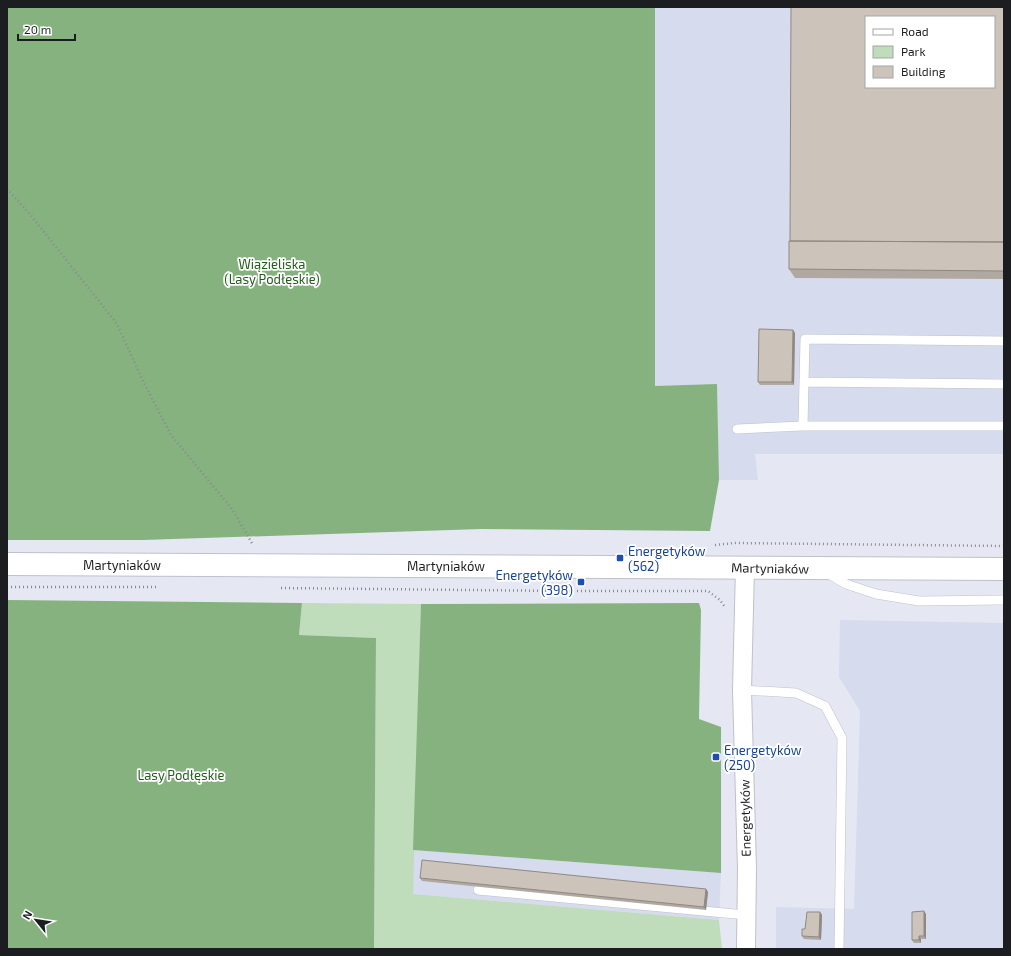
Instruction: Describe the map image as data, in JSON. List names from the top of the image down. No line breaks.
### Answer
{"streets":{"main road":["Martyniaków"],"street":["Energetyków"]},"crossings":[["Martyniaków","Energetyków"]],"parks":["Wiązieliska (Lasy Podłęskie)","Lasy Podłęskie"],"places":{"transit":["Energetyków (562)","Energetyków (398)","Energetyków (250)"]},"legend":["Road","Park","Building"],"scale_bar":"20 m","north":"top left"}
